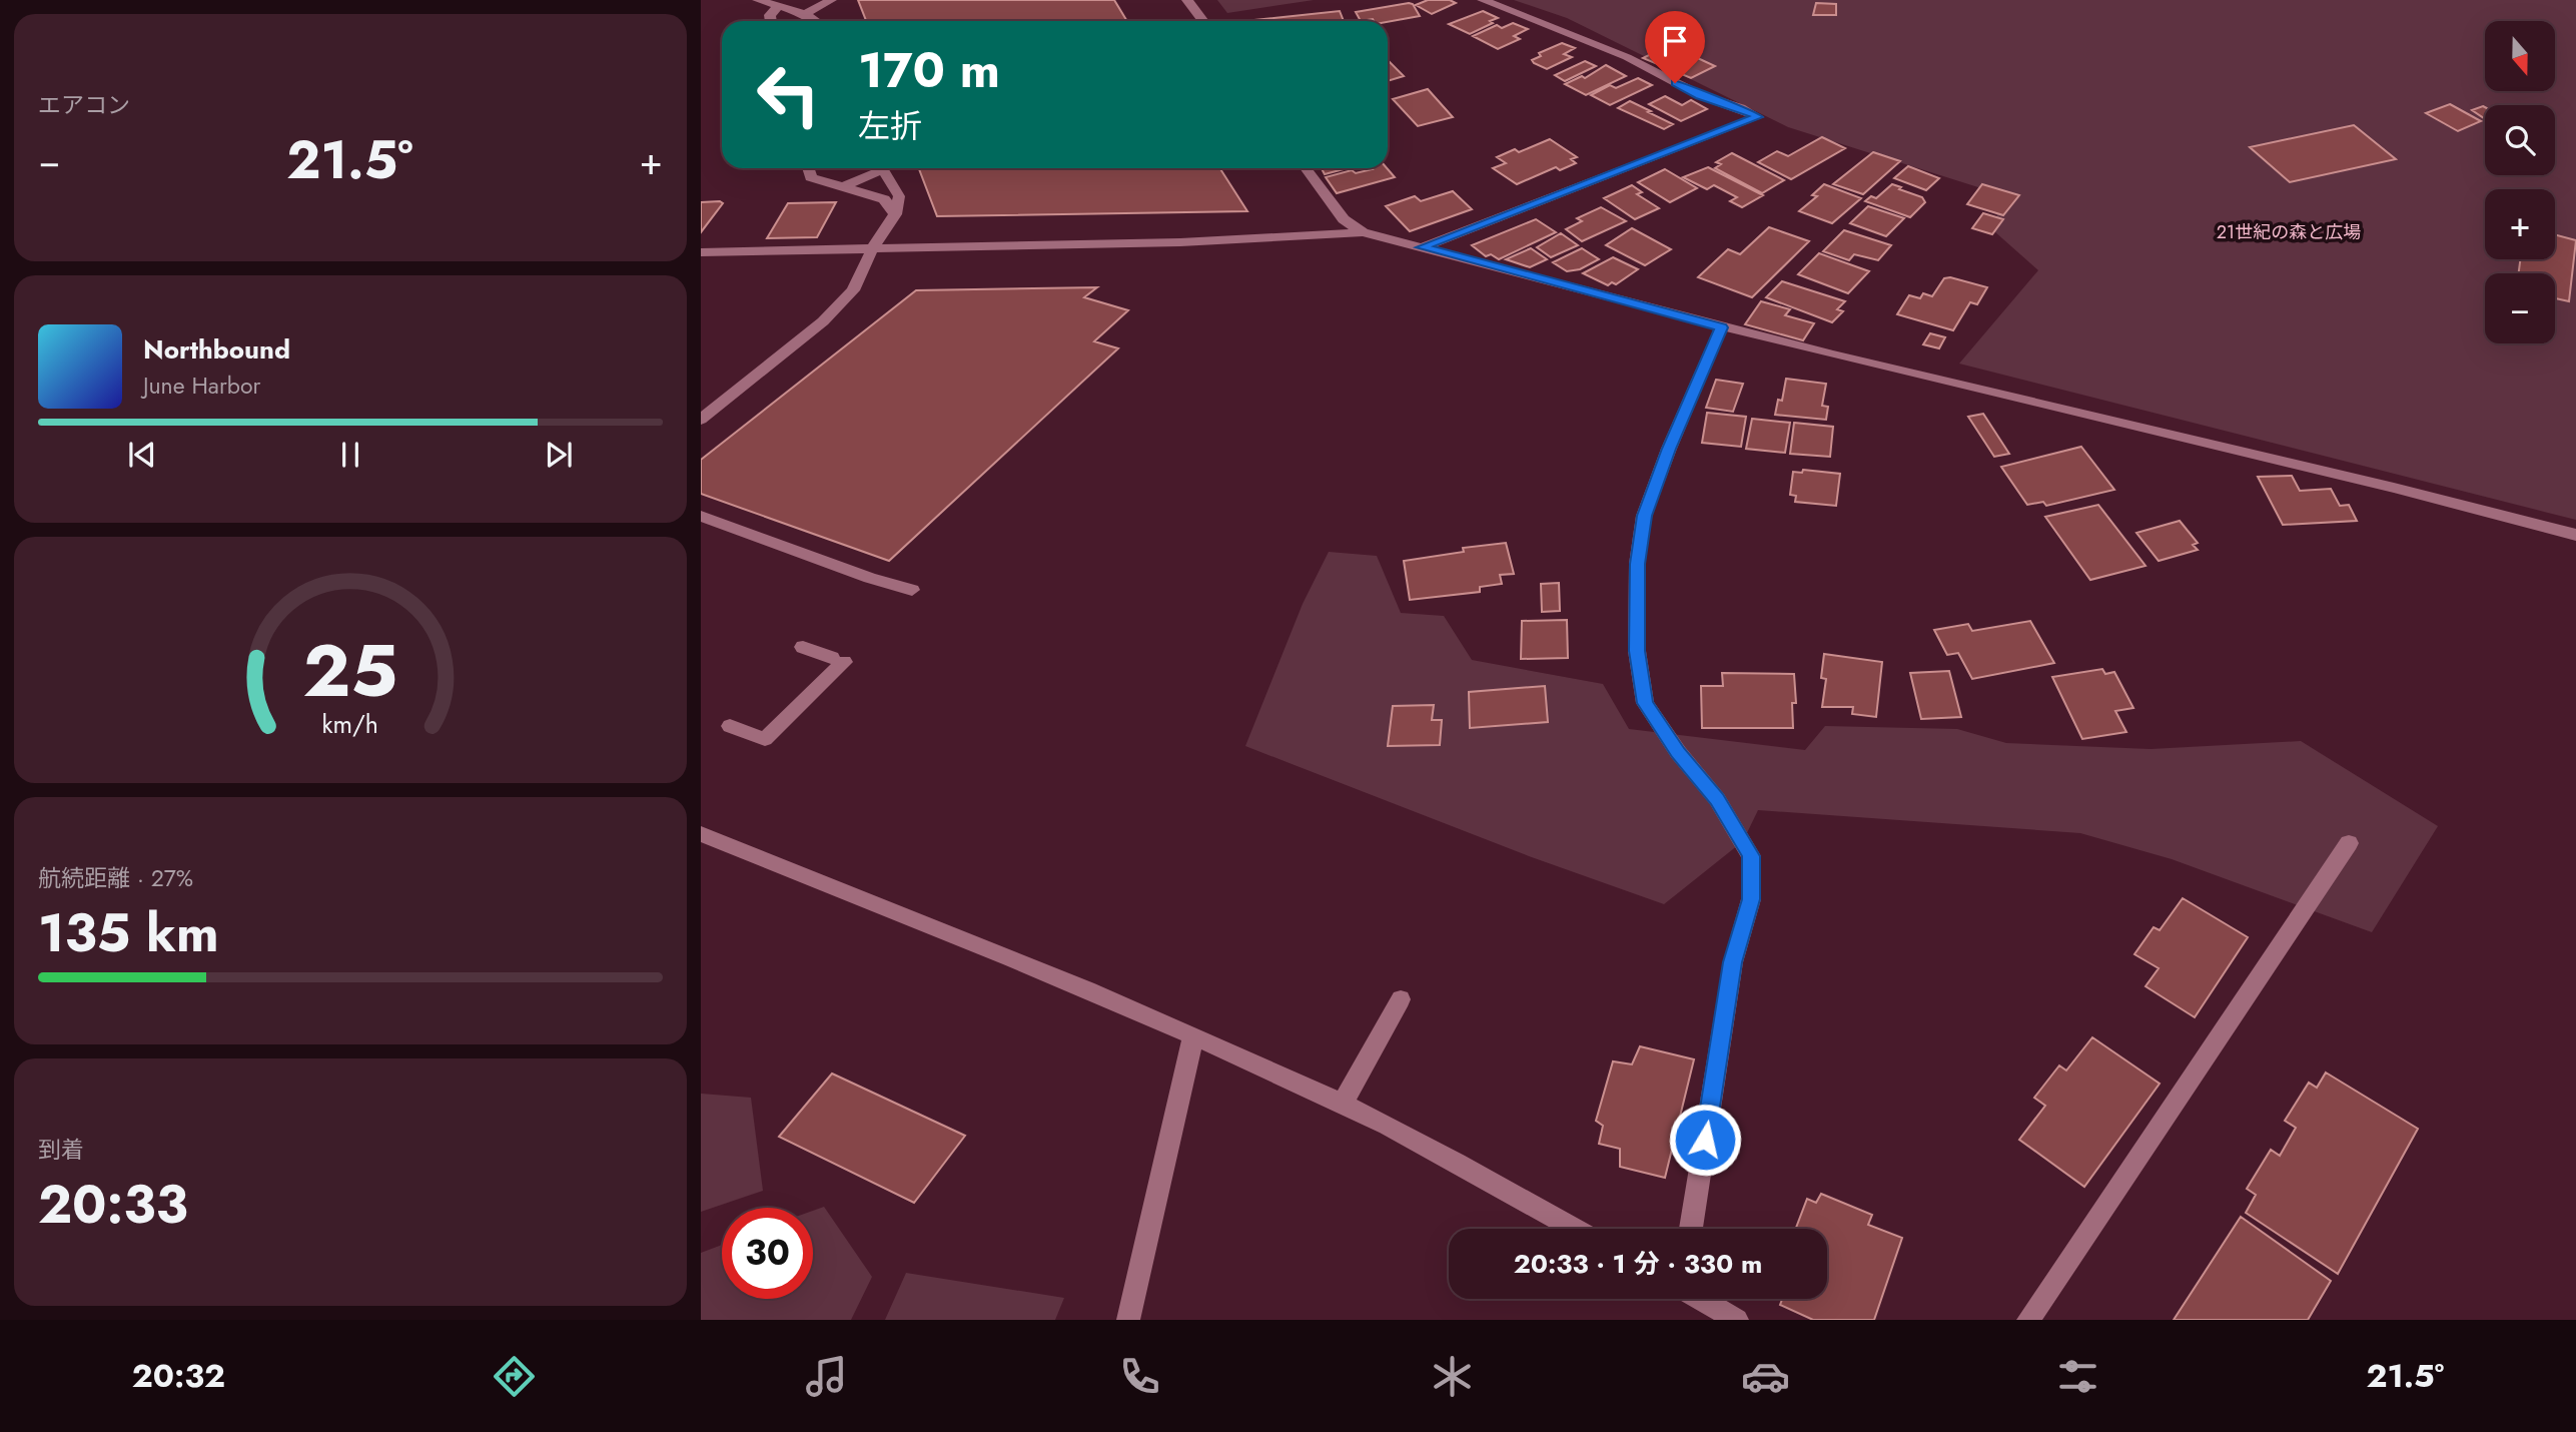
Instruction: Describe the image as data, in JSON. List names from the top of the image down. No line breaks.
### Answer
{"parks":["21世紀の森と広場"],"north":"bottom","page":{"tile":["エアコン",["航続距離 · 27%","135 km"],["到着","20:33"]],"map_buttons":["+","−"],"turn":["170 m","左折"],"heat":["−","21.5°","+"],"song":["Northbound","June Harbor"],"limit":"30","trip":"20:33 · 1 分 · 330 m","tabs":["20:32","21.5°"],"gauge":["25","km/h"]}}
